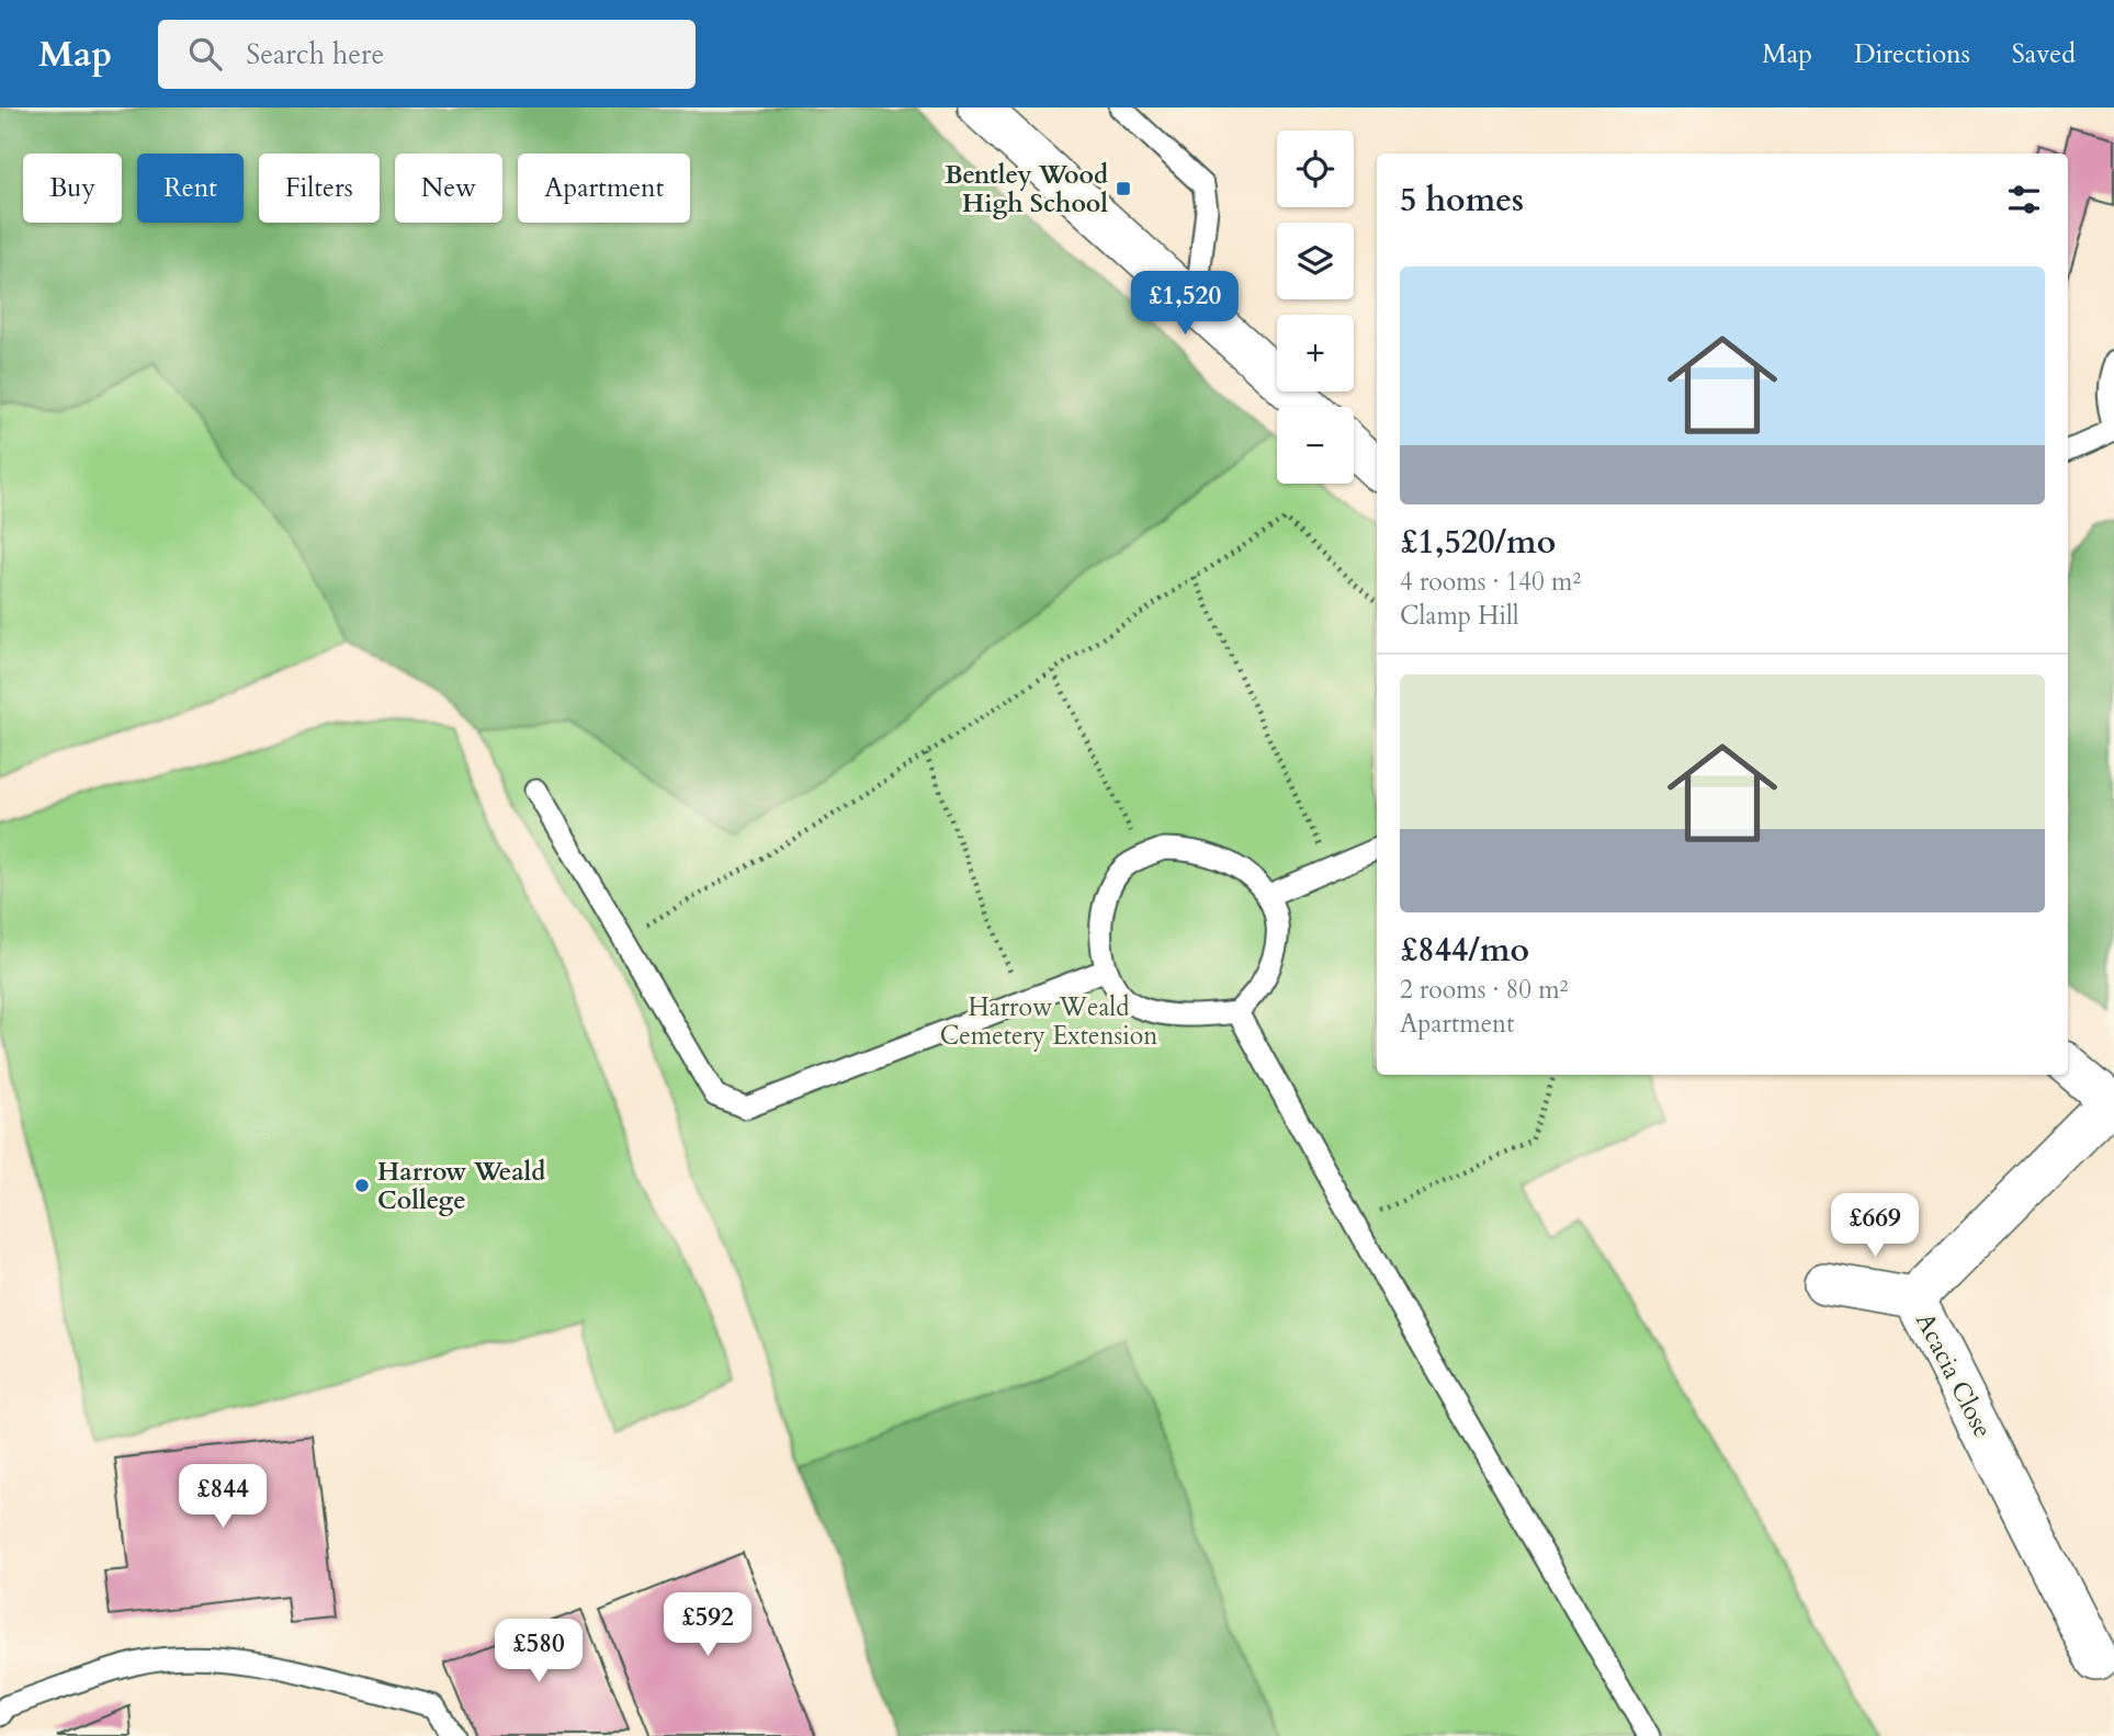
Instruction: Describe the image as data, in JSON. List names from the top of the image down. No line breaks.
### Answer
{"streets":{"street":["Acacia Close"]},"parks":["Harrow Weald Cemetery Extension"],"places":{"transit":["Bentley Wood High School"],"other":["Harrow Weald College"]},"page":{"header":"Map","search":"Search here","nav":["Map","Directions","Saved"],"map_buttons":["+","−"],"chip":["Buy","Rent","Filters","New","Apartment"],"heading":"5 homes","list":[{"name":"£1,520/mo","note":"4 rooms · 140 m² · Clamp Hill"},{"name":"£844/mo","note":"2 rooms · 80 m² · Apartment"}],"price":["£1,520","£669","£844","£592","£580"]}}
